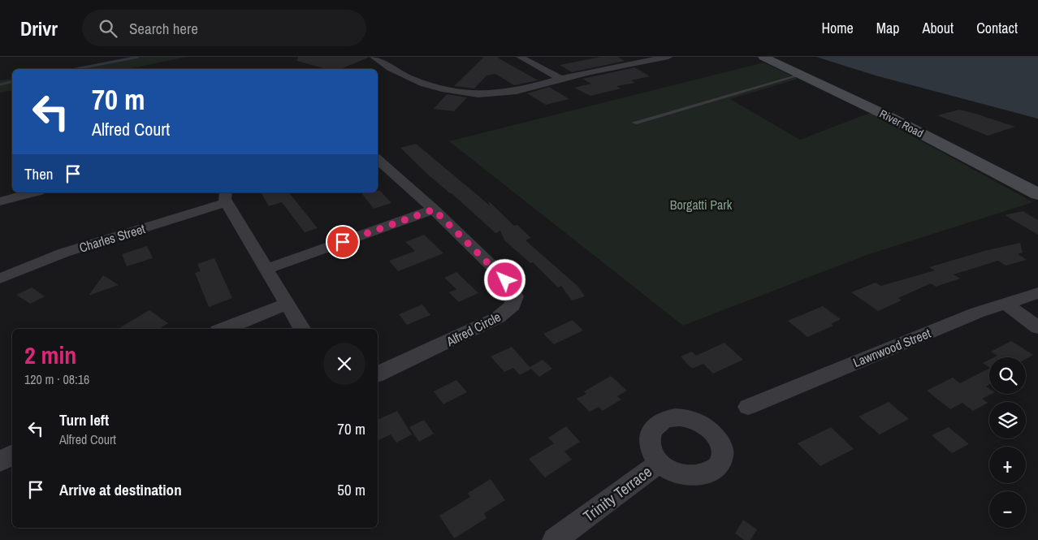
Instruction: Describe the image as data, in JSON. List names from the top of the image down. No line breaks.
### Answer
{"streets":{"street":["River Road","Charles Street","Alfred Circle","Lawnwood Street","Trinity Terrace"]},"parks":["Borgatti Park"],"page":{"header":"Drivr","search":"Search here","nav":["Home","Map","About","Contact"],"turn":["70 m","Alfred Court"],"then":"Then","heading":["2 min","120 m · 08:16"],"map_buttons":["+","−"],"list":[{"name":"Turn left","note":"Alfred Court","value":"70 m"},{"name":"Arrive at destination","value":"50 m"}]}}
